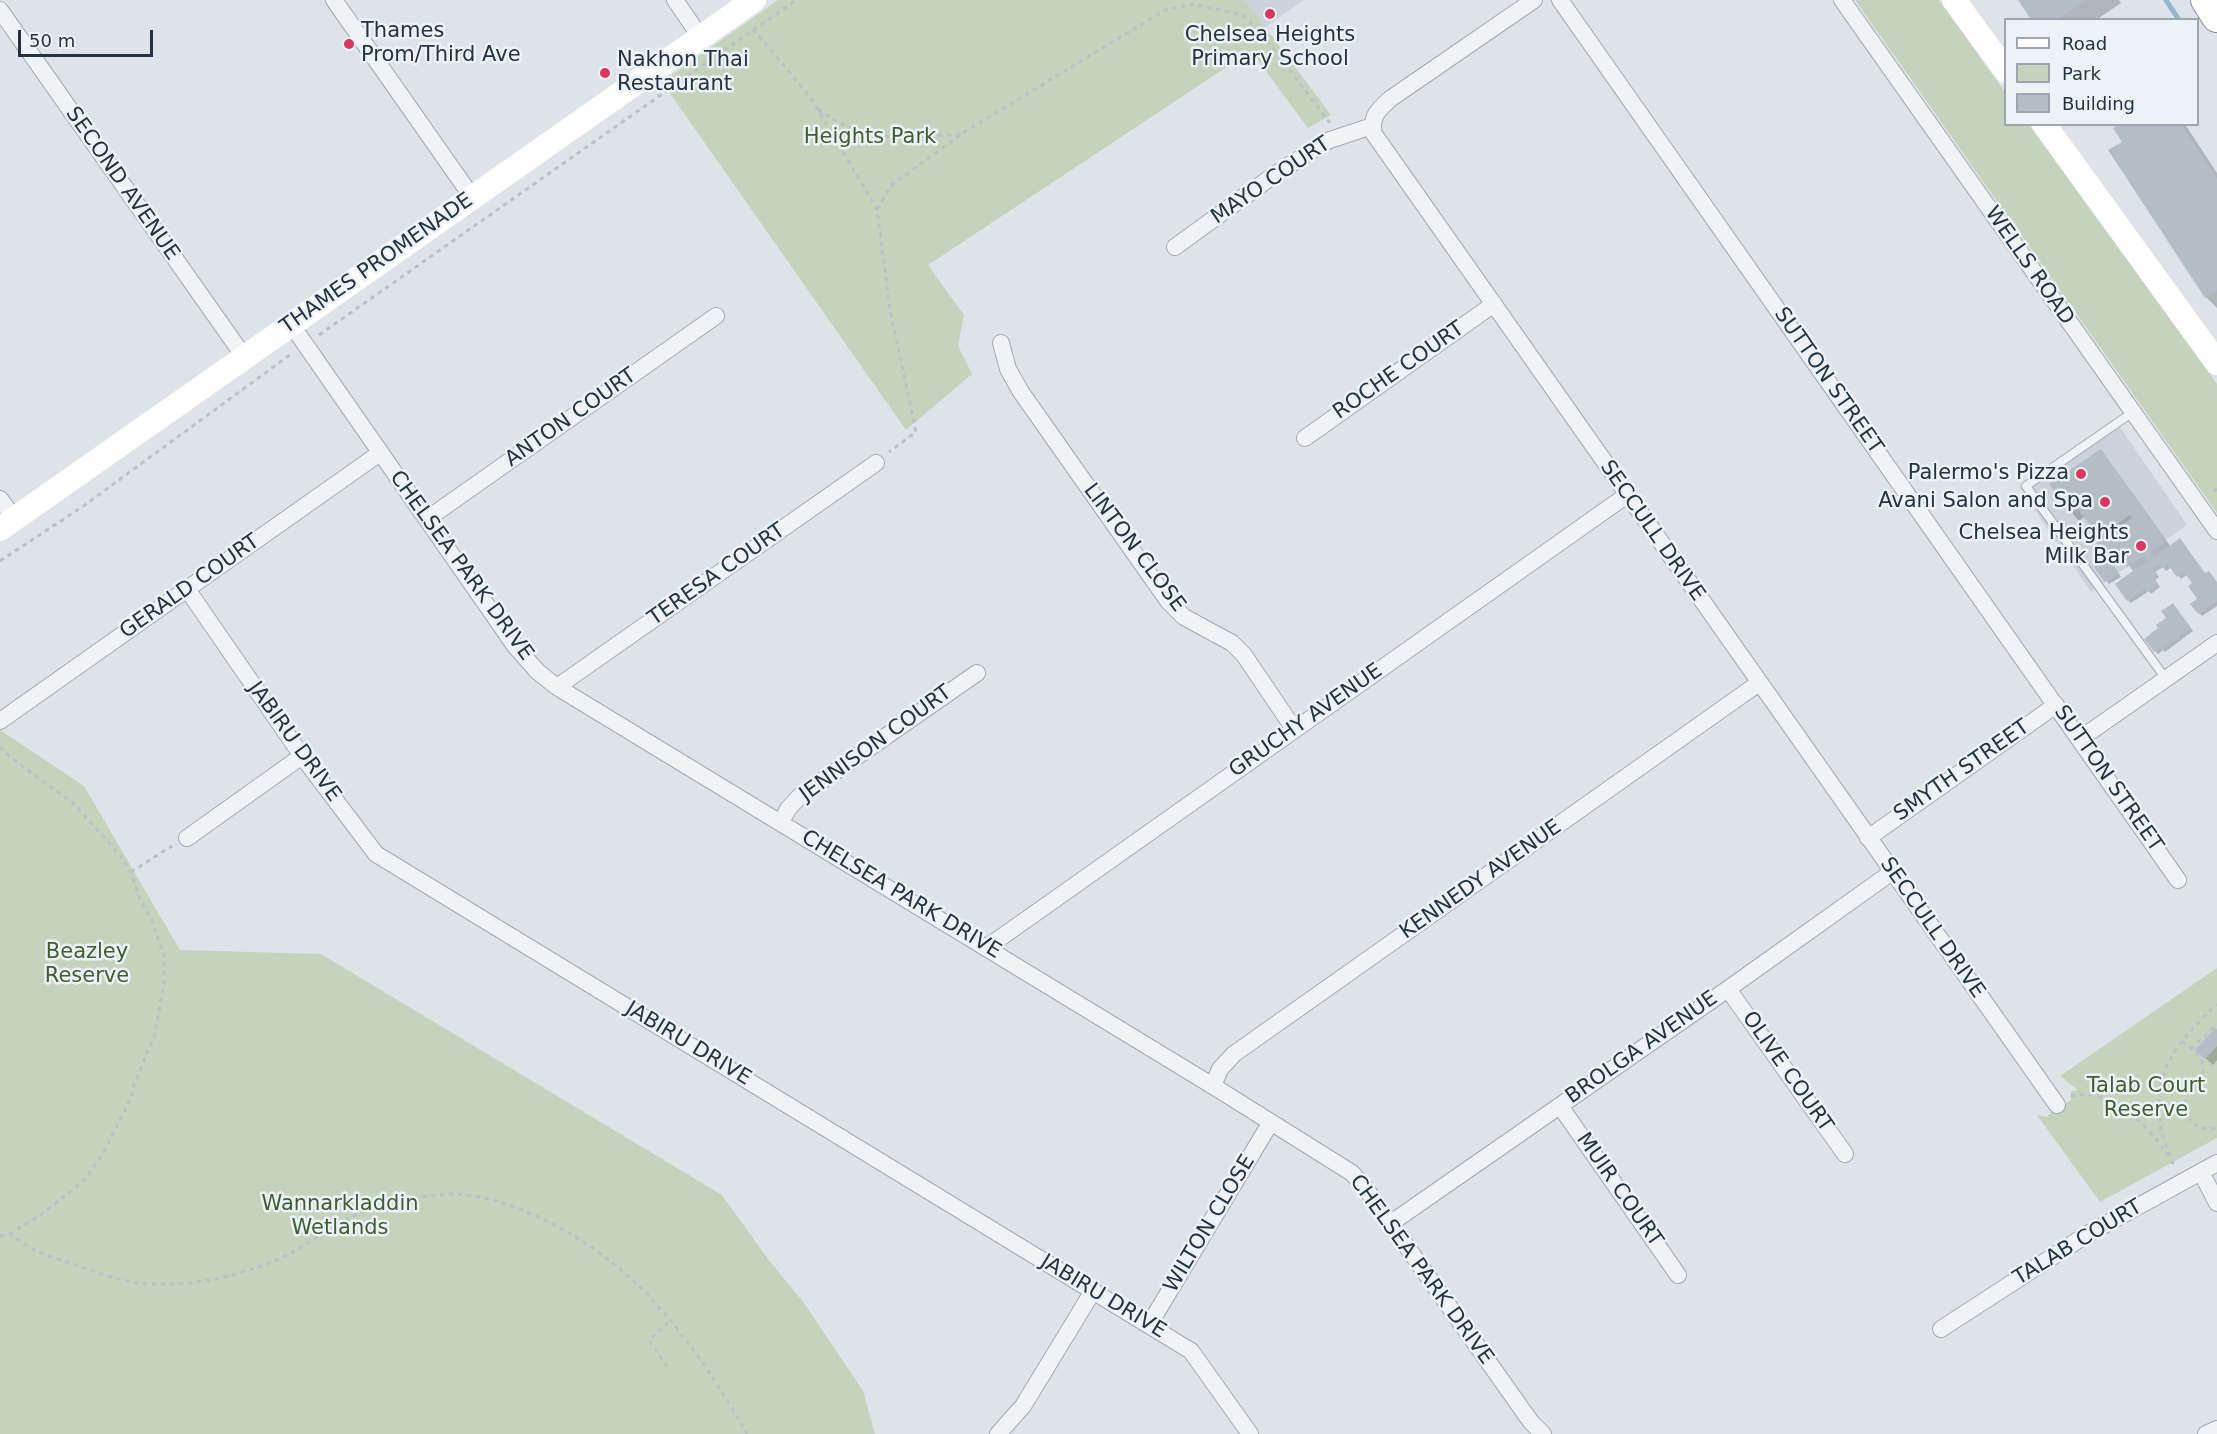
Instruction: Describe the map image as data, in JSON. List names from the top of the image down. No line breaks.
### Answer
{"streets":{"main road":["THAMES PROMENADE"],"street":["MAYO COURT","SECOND AVENUE","WELLS ROAD","ROCHE COURT","SUTTON STREET","ANTON COURT","SECCULL DRIVE","LINTON CLOSE","CHELSEA PARK DRIVE","TERESA COURT","GERALD COURT","GRUCHY AVENUE","JABIRU DRIVE","JENNISON COURT","SMYTH STREET","KENNEDY AVENUE","BROLGA AVENUE","OLIVE COURT","MUIR COURT","WILTON CLOSE","TALAB COURT"]},"crossings":[["MAYO COURT","SECCULL DRIVE"],["SECOND AVENUE","THAMES PROMENADE"],["THAMES PROMENADE","CHELSEA PARK DRIVE"],["ROCHE COURT","SECCULL DRIVE"],["SUTTON STREET","SMYTH STREET"],["ANTON COURT","CHELSEA PARK DRIVE"],["SECCULL DRIVE","GRUCHY AVENUE"],["SECCULL DRIVE","SMYTH STREET"],["SECCULL DRIVE","KENNEDY AVENUE"],["SECCULL DRIVE","BROLGA AVENUE"],["LINTON CLOSE","GRUCHY AVENUE"],["CHELSEA PARK DRIVE","TERESA COURT"],["CHELSEA PARK DRIVE","GERALD COURT"],["CHELSEA PARK DRIVE","GRUCHY AVENUE"],["CHELSEA PARK DRIVE","JENNISON COURT"],["CHELSEA PARK DRIVE","KENNEDY AVENUE"],["CHELSEA PARK DRIVE","BROLGA AVENUE"],["CHELSEA PARK DRIVE","WILTON CLOSE"],["GERALD COURT","JABIRU DRIVE"],["JABIRU DRIVE","WILTON CLOSE"],["BROLGA AVENUE","OLIVE COURT"],["BROLGA AVENUE","MUIR COURT"]],"parks":["Heights Park","Beazley Reserve","Talab Court Reserve","Wannarkladdin Wetlands"],"places":["Chelsea Heights Primary School","Thames Prom/Third Ave","Nakhon Thai Restaurant","Palermo's Pizza","Avani Salon and Spa","Chelsea Heights Milk Bar"],"legend":["Road","Park","Building"],"scale_bar":"50 m"}
